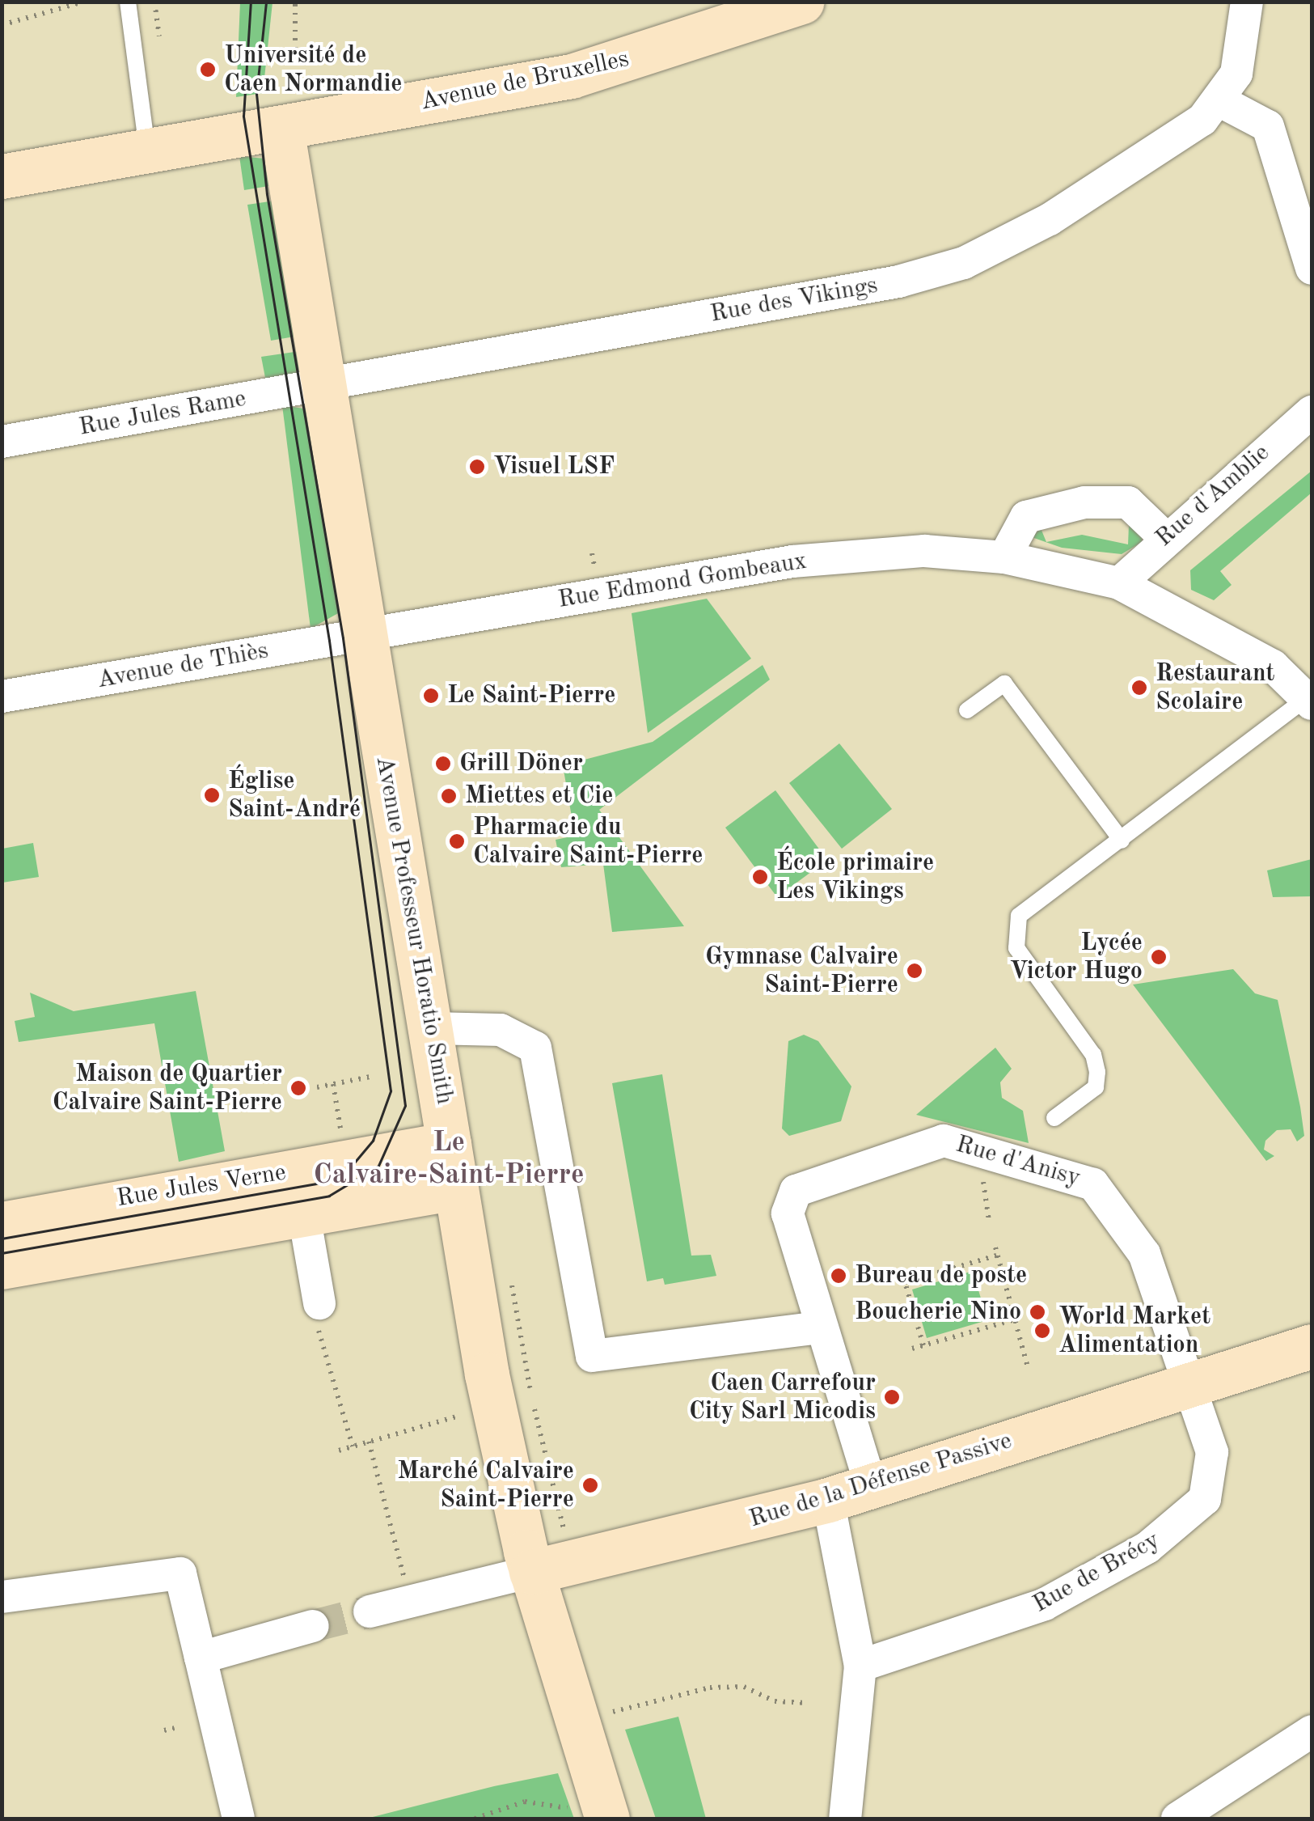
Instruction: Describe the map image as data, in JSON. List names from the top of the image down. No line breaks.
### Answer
{"streets":{"street":["Avenue de Bruxelles","Rue des Vikings","Rue Jules Rame","Rue d'Amblie","Rue Edmond Gombeaux","Avenue de Thiès","Avenue Professeur Horatio Smith","Rue d'Anisy","Rue Jules Verne","Rue de la Défense Passive","Rue de Brécy"]},"crossings":[["Avenue de Bruxelles","Avenue Professeur Horatio Smith"],["Rue des Vikings","Rue Jules Rame"],["Rue des Vikings","Avenue Professeur Horatio Smith"],["Rue Jules Rame","Avenue Professeur Horatio Smith"],["Rue d'Amblie","Rue Edmond Gombeaux"],["Rue Edmond Gombeaux","Avenue de Thiès"],["Rue Edmond Gombeaux","Avenue Professeur Horatio Smith"],["Avenue de Thiès","Avenue Professeur Horatio Smith"],["Avenue Professeur Horatio Smith","Rue Jules Verne"],["Avenue Professeur Horatio Smith","Rue de la Défense Passive"],["Rue d'Anisy","Rue de la Défense Passive"],["Rue d'Anisy","Rue de Brécy"],["Rue de la Défense Passive","Rue de Brécy"]],"districts":["Le Calvaire-Saint-Pierre"],"places":["Université de Caen Normandie","Visuel LSF","Restaurant Scolaire","Le Saint-Pierre","Grill Döner","Église Saint-André","Miettes et Cie","Pharmacie du Calvaire Saint-Pierre","École primaire Les Vikings","Lycée Victor Hugo","Gymnase Calvaire Saint-Pierre","Maison de Quartier Calvaire Saint-Pierre","Bureau de poste","Boucherie Nino","World Market Alimentation","Caen Carrefour City Sarl Micodis","Marché Calvaire Saint-Pierre"]}
